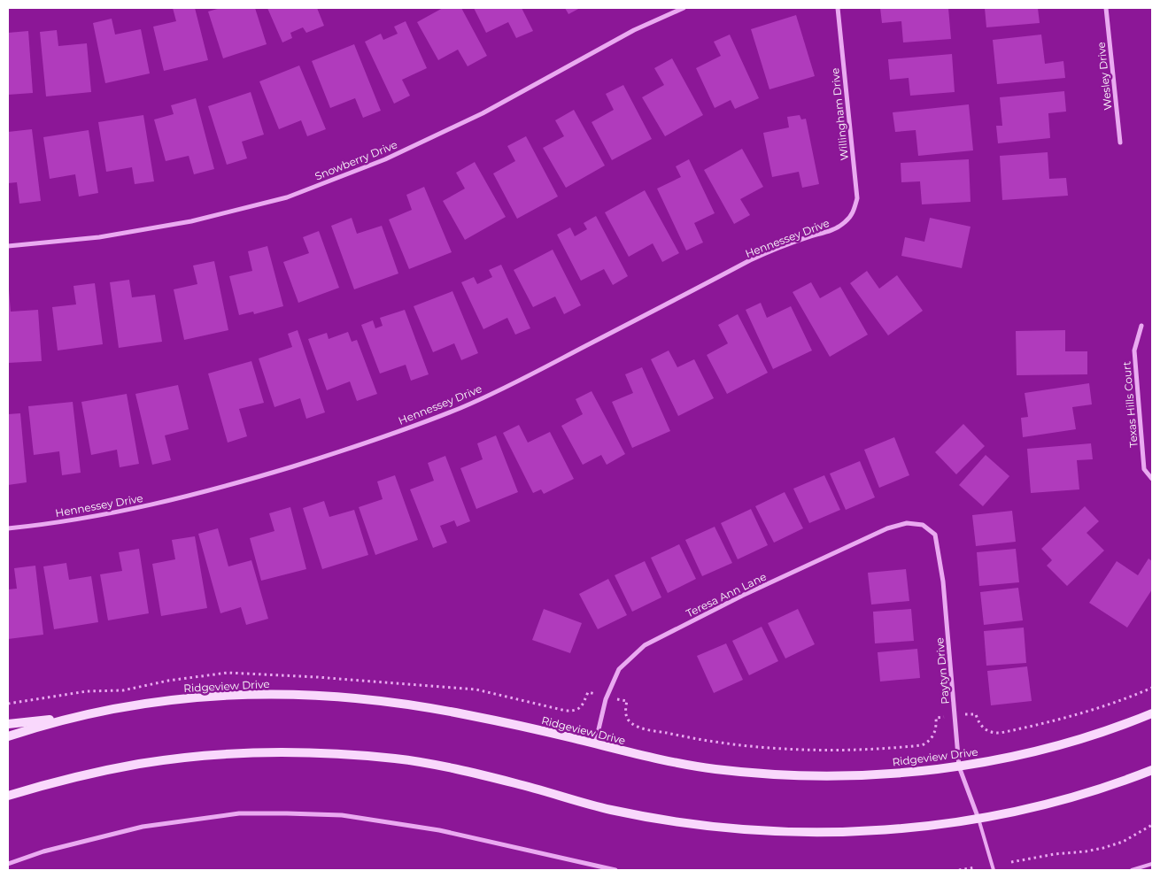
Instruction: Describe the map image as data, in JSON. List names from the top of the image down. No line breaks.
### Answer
{"streets":{"main road":["Ridgeview Drive"],"street":["Wesley Drive","Willingham Drive","Snowberry Drive","Hennessey Drive","Texas Hills Court","Teresa Ann Lane","Paytyn Drive"]},"crossings":[["Willingham Drive","Hennessey Drive"],["Teresa Ann Lane","Paytyn Drive"],["Teresa Ann Lane","Ridgeview Drive"],["Paytyn Drive","Ridgeview Drive"]]}
